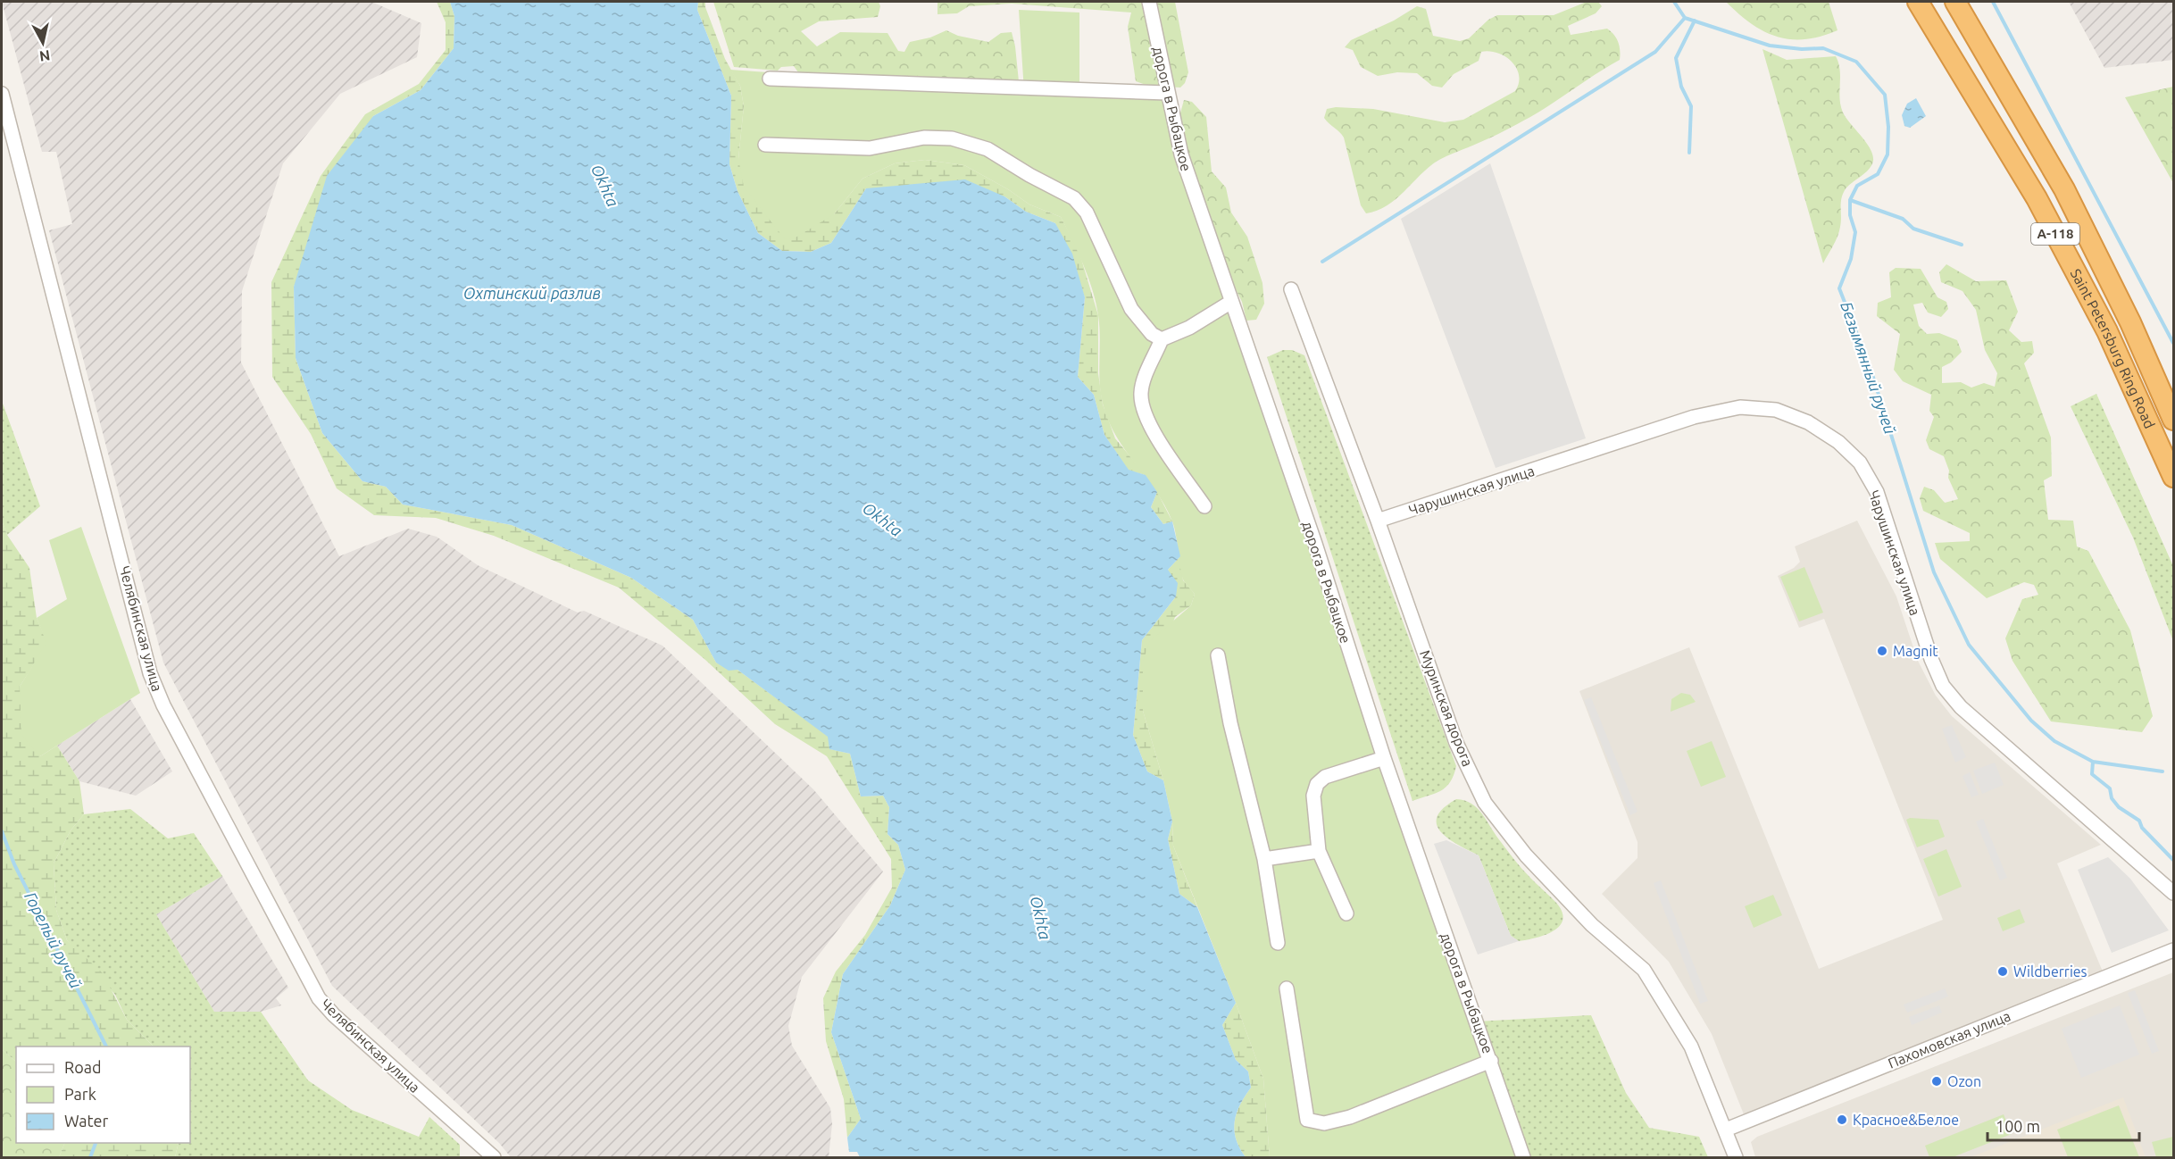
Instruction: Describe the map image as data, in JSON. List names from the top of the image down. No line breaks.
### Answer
{"streets":{"highway":["А-118","Saint Petersburg Ring Road"],"street":["дорога в Рыбацкое","Чарушинская улица","Челябинская улица","Муринская дорога","Пахомовская улица"]},"crossings":[["Чарушинская улица","Муринская дорога"],["Муринская дорога","Пахомовская улица"]],"water":["Okhta","Охтинский разлив","Безымянный ручей","Горелый ручей"],"places":["Magnit","Wildberries","Ozon","Красное&Белое"],"legend":["Road","Park","Water"],"scale_bar":"100 m","north":"bottom"}
